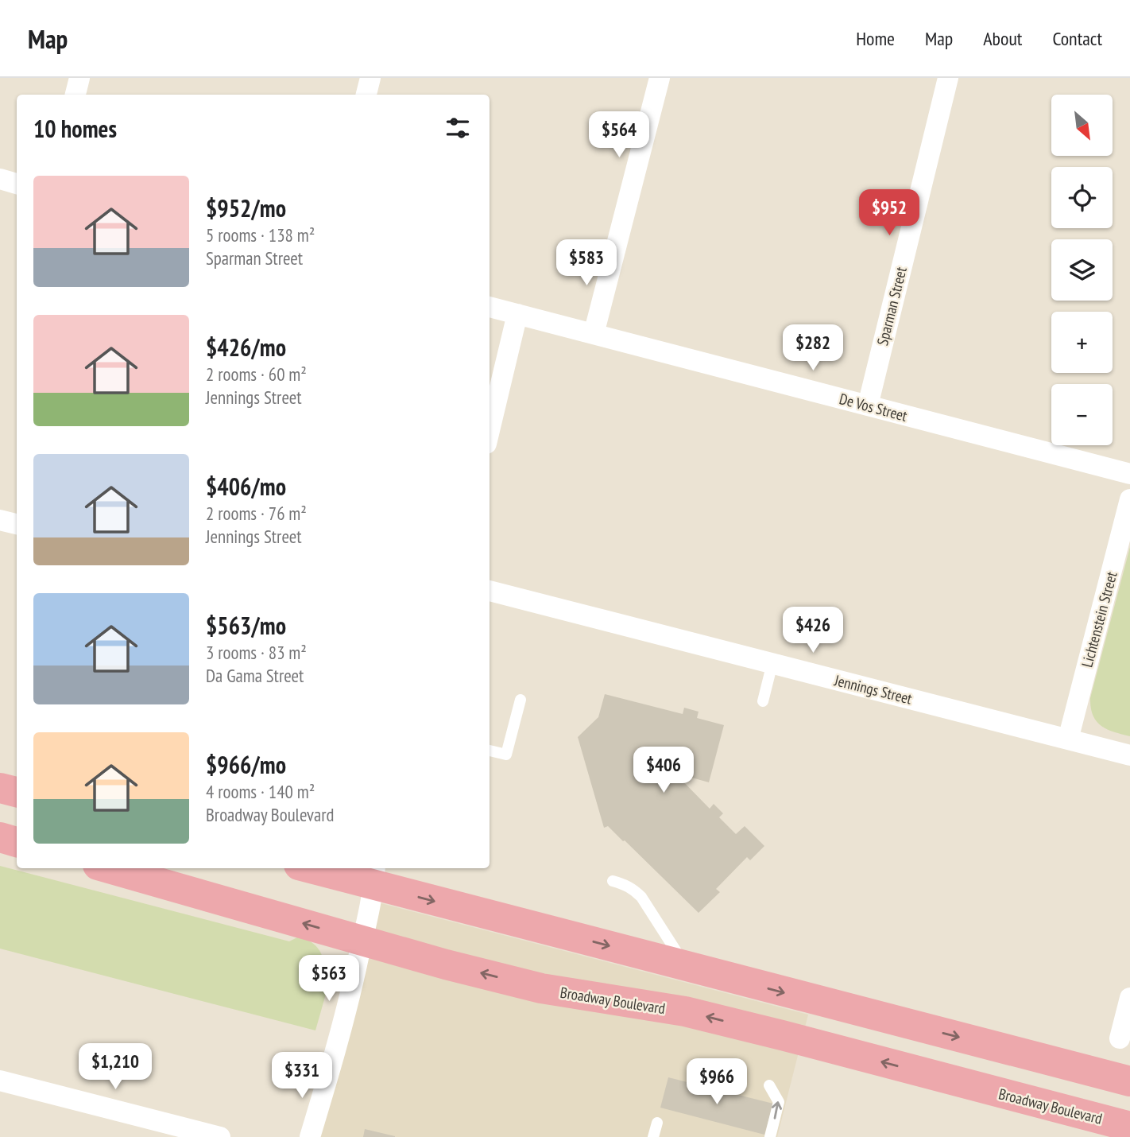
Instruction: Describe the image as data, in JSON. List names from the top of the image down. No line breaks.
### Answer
{"streets":{"main road":["Broadway Boulevard"],"street":["Sparman Street","De Vos Street","Lichtenstein Street","Jennings Street"]},"crossings":[["Sparman Street","De Vos Street"],["Lichtenstein Street","Jennings Street"]],"north":"bottom right","page":{"header":"Map","nav":["Home","Map","About","Contact"],"map_buttons":["+","−"],"heading":"10 homes","price":["$564","$952","$583","$282","$426","$406","$563","$1,210","$331","$966"],"list":[{"name":"$952/mo","note":"5 rooms · 138 m² · Sparman Street"},{"name":"$426/mo","note":"2 rooms · 60 m² · Jennings Street"},{"name":"$406/mo","note":"2 rooms · 76 m² · Jennings Street"},{"name":"$563/mo","note":"3 rooms · 83 m² · Da Gama Street"},{"name":"$966/mo","note":"4 rooms · 140 m² · Broadway Boulevard"}]}}
